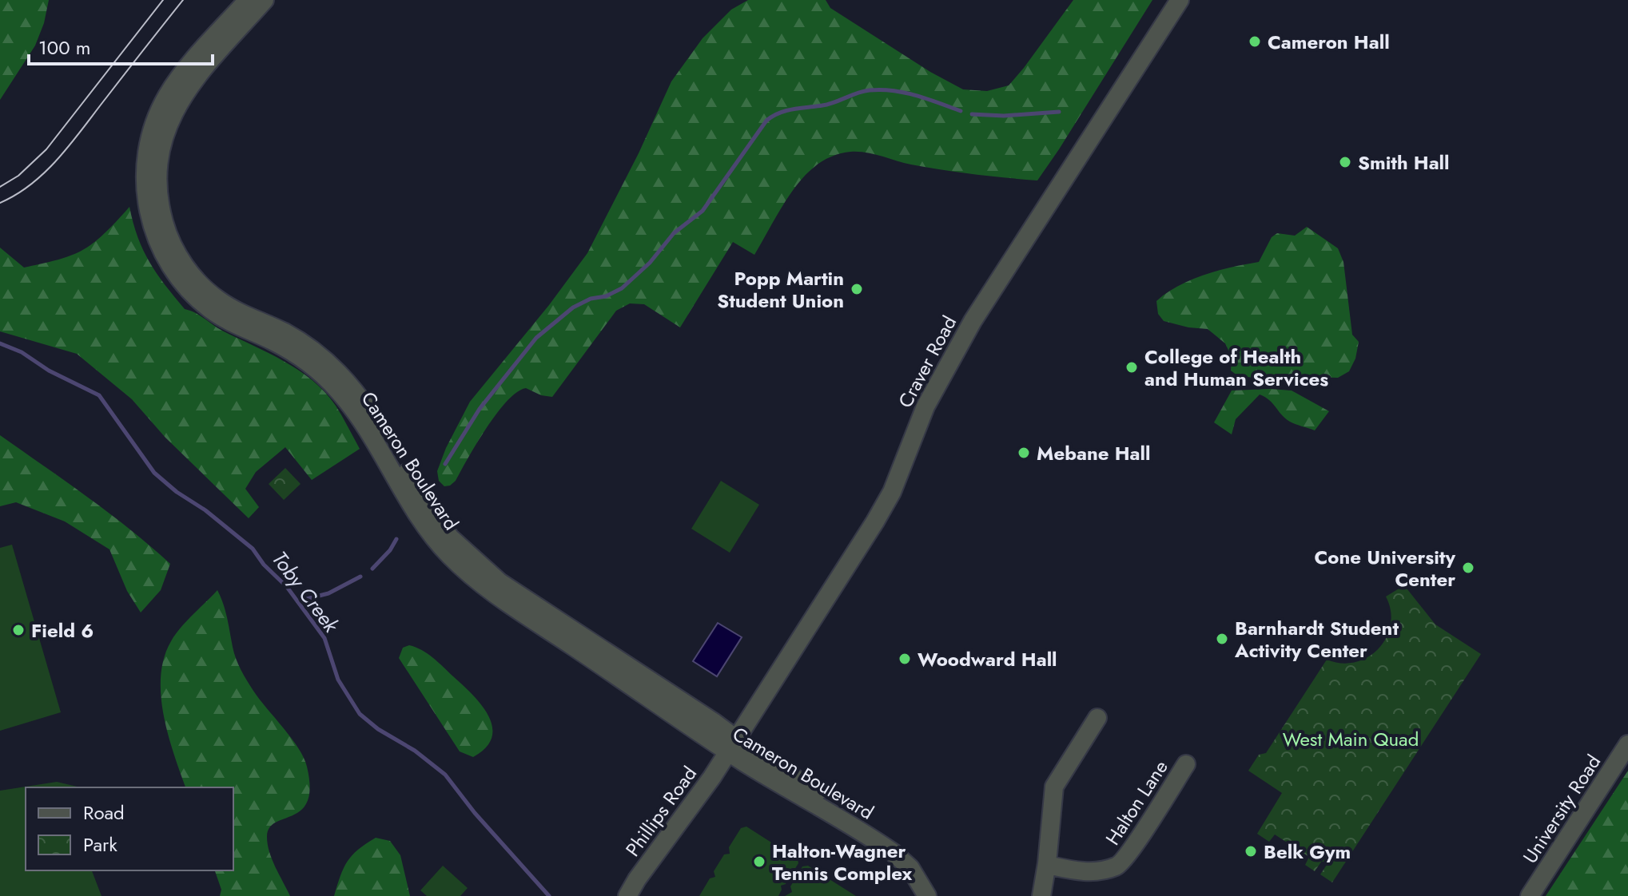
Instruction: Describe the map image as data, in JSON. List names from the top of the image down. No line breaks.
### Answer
{"streets":{"street":["Craver Road","Cameron Boulevard","Halton Lane","University Road","Phillips Road"]},"crossings":[["Craver Road","Cameron Boulevard"],["Craver Road","Phillips Road"],["Cameron Boulevard","Phillips Road"]],"water":["Toby Creek"],"parks":["West Main Quad"],"places":["Cameron Hall","Smith Hall","Popp Martin Student Union","College of Health and Human Services","Mebane Hall","Cone University Center","Field 6","Barnhardt Student Activity Center","Woodward Hall","Belk Gym","Halton-Wagner Tennis Complex"],"legend":["Road","Park"],"scale_bar":"100 m"}
